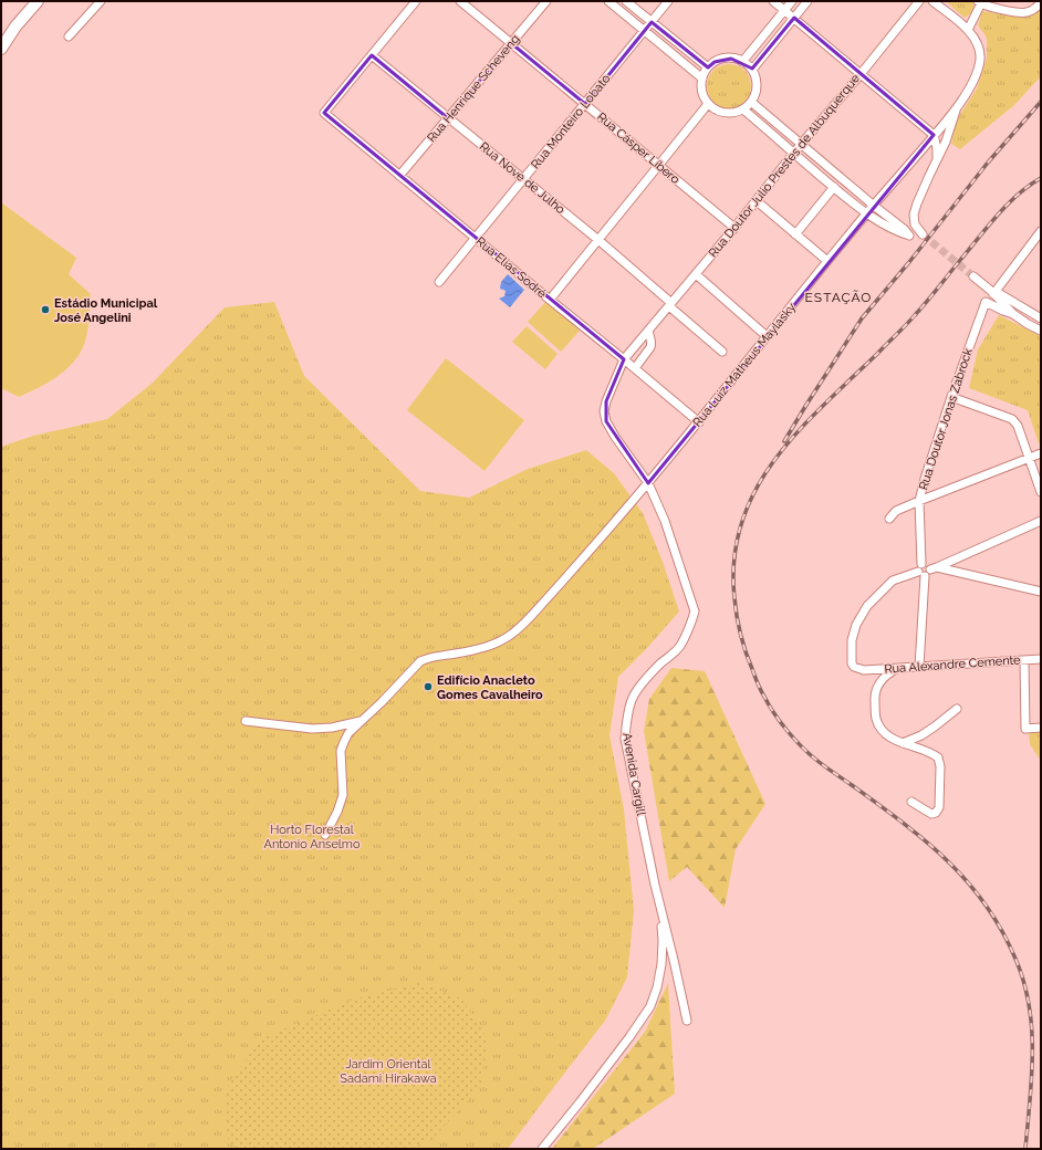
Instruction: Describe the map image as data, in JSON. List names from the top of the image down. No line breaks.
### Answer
{"streets":{"street":["Rua Henrique Scheveng","Rua Monteiro Lobato","Rua Cásper Líbero","Rua Doutor Julio Prestes de Albuquerque","Rua Nove de Julho","Rua Elias Sodré","Rua Luiz Matheus Maylasky","Rua Doutor Jonas Zabrock","Rua Alexandre Cemente","Avenida Cargill"]},"crossings":[["Rua Henrique Scheveng","Rua Cásper Líbero"],["Rua Henrique Scheveng","Rua Nove de Julho"],["Rua Henrique Scheveng","Rua Elias Sodré"],["Rua Monteiro Lobato","Rua Cásper Líbero"],["Rua Monteiro Lobato","Rua Nove de Julho"],["Rua Monteiro Lobato","Rua Elias Sodré"],["Rua Cásper Líbero","Rua Doutor Julio Prestes de Albuquerque"],["Rua Doutor Julio Prestes de Albuquerque","Rua Nove de Julho"],["Rua Doutor Julio Prestes de Albuquerque","Rua Elias Sodré"],["Rua Doutor Julio Prestes de Albuquerque","Avenida Cargill"],["Rua Nove de Julho","Rua Elias Sodré"],["Rua Elias Sodré","Rua Luiz Matheus Maylasky"],["Rua Elias Sodré","Avenida Cargill"],["Rua Luiz Matheus Maylasky","Avenida Cargill"],["Rua Doutor Jonas Zabrock","Rua Alexandre Cemente"]],"districts":["ESTAÇÃO"],"parks":["Horto Florestal Antonio Anselmo","Jardim Oriental Sadami Hirakawa"],"places":["Estádio Municipal José Angelini","Edifício Anacleto Gomes Cavalheiro"]}
